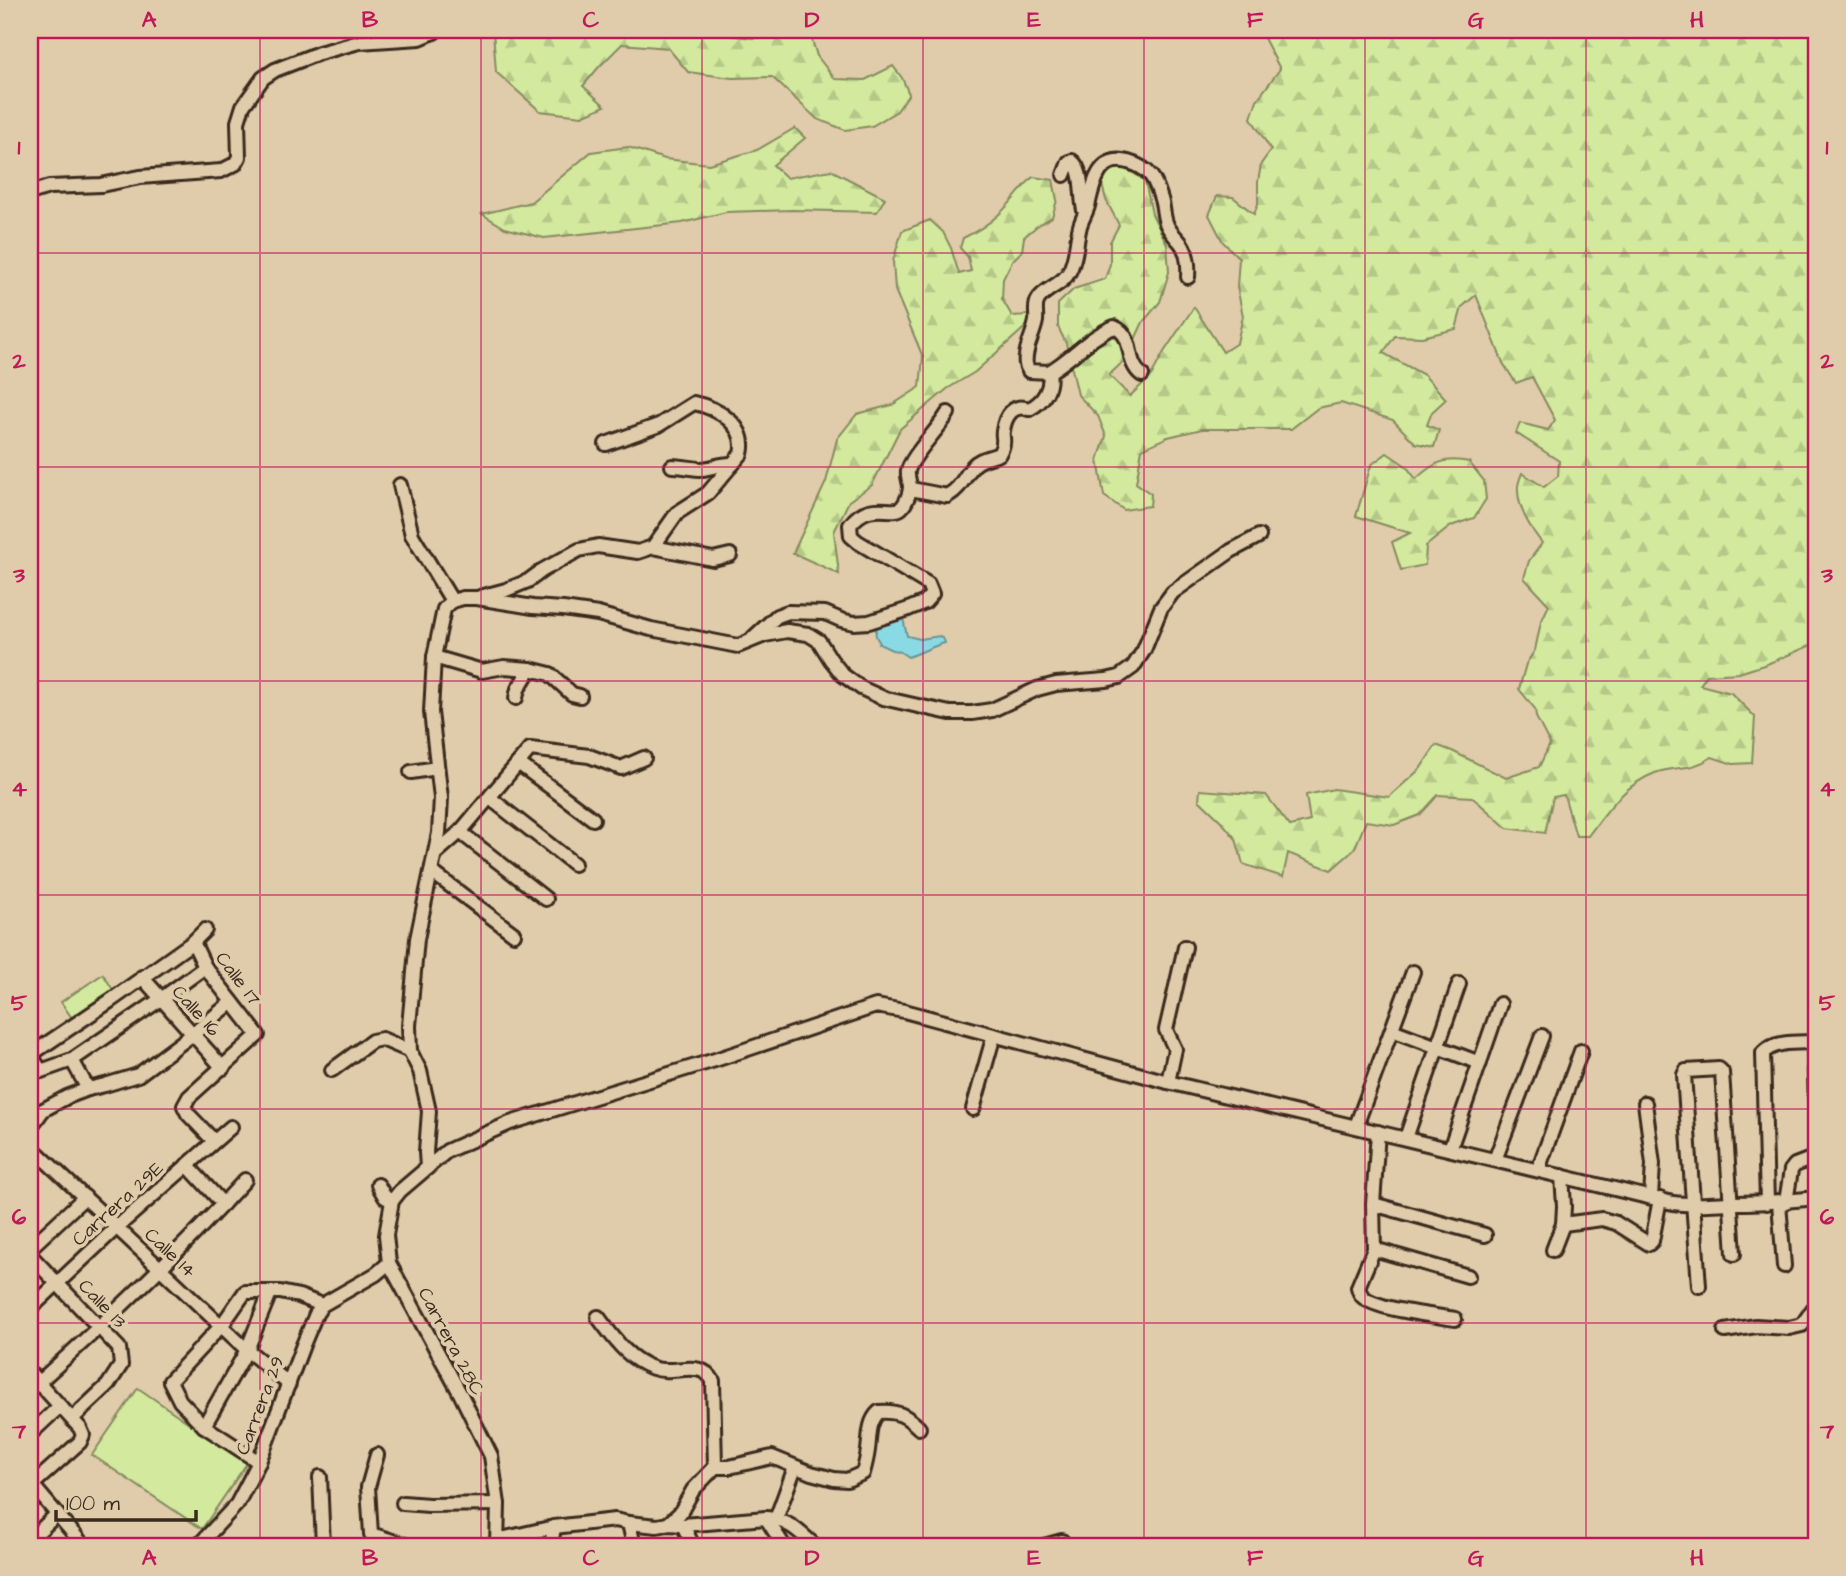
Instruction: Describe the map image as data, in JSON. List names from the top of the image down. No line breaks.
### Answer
{"streets":{"street":["Calle 17","Calle 16","Carrera 29E","Calle 14","Calle 13","Carrera 28C","Carrera 29"]},"crossings":[["Calle 17","Calle 16"],["Carrera 29E","Calle 14"],["Carrera 29E","Calle 13"],["Calle 14","Carrera 29"]],"scale_bar":"100 m","grid":{"columns":["A","B","C","D","E","F","G","H"],"rows":["1","2","3","4","5","6","7"]}}
